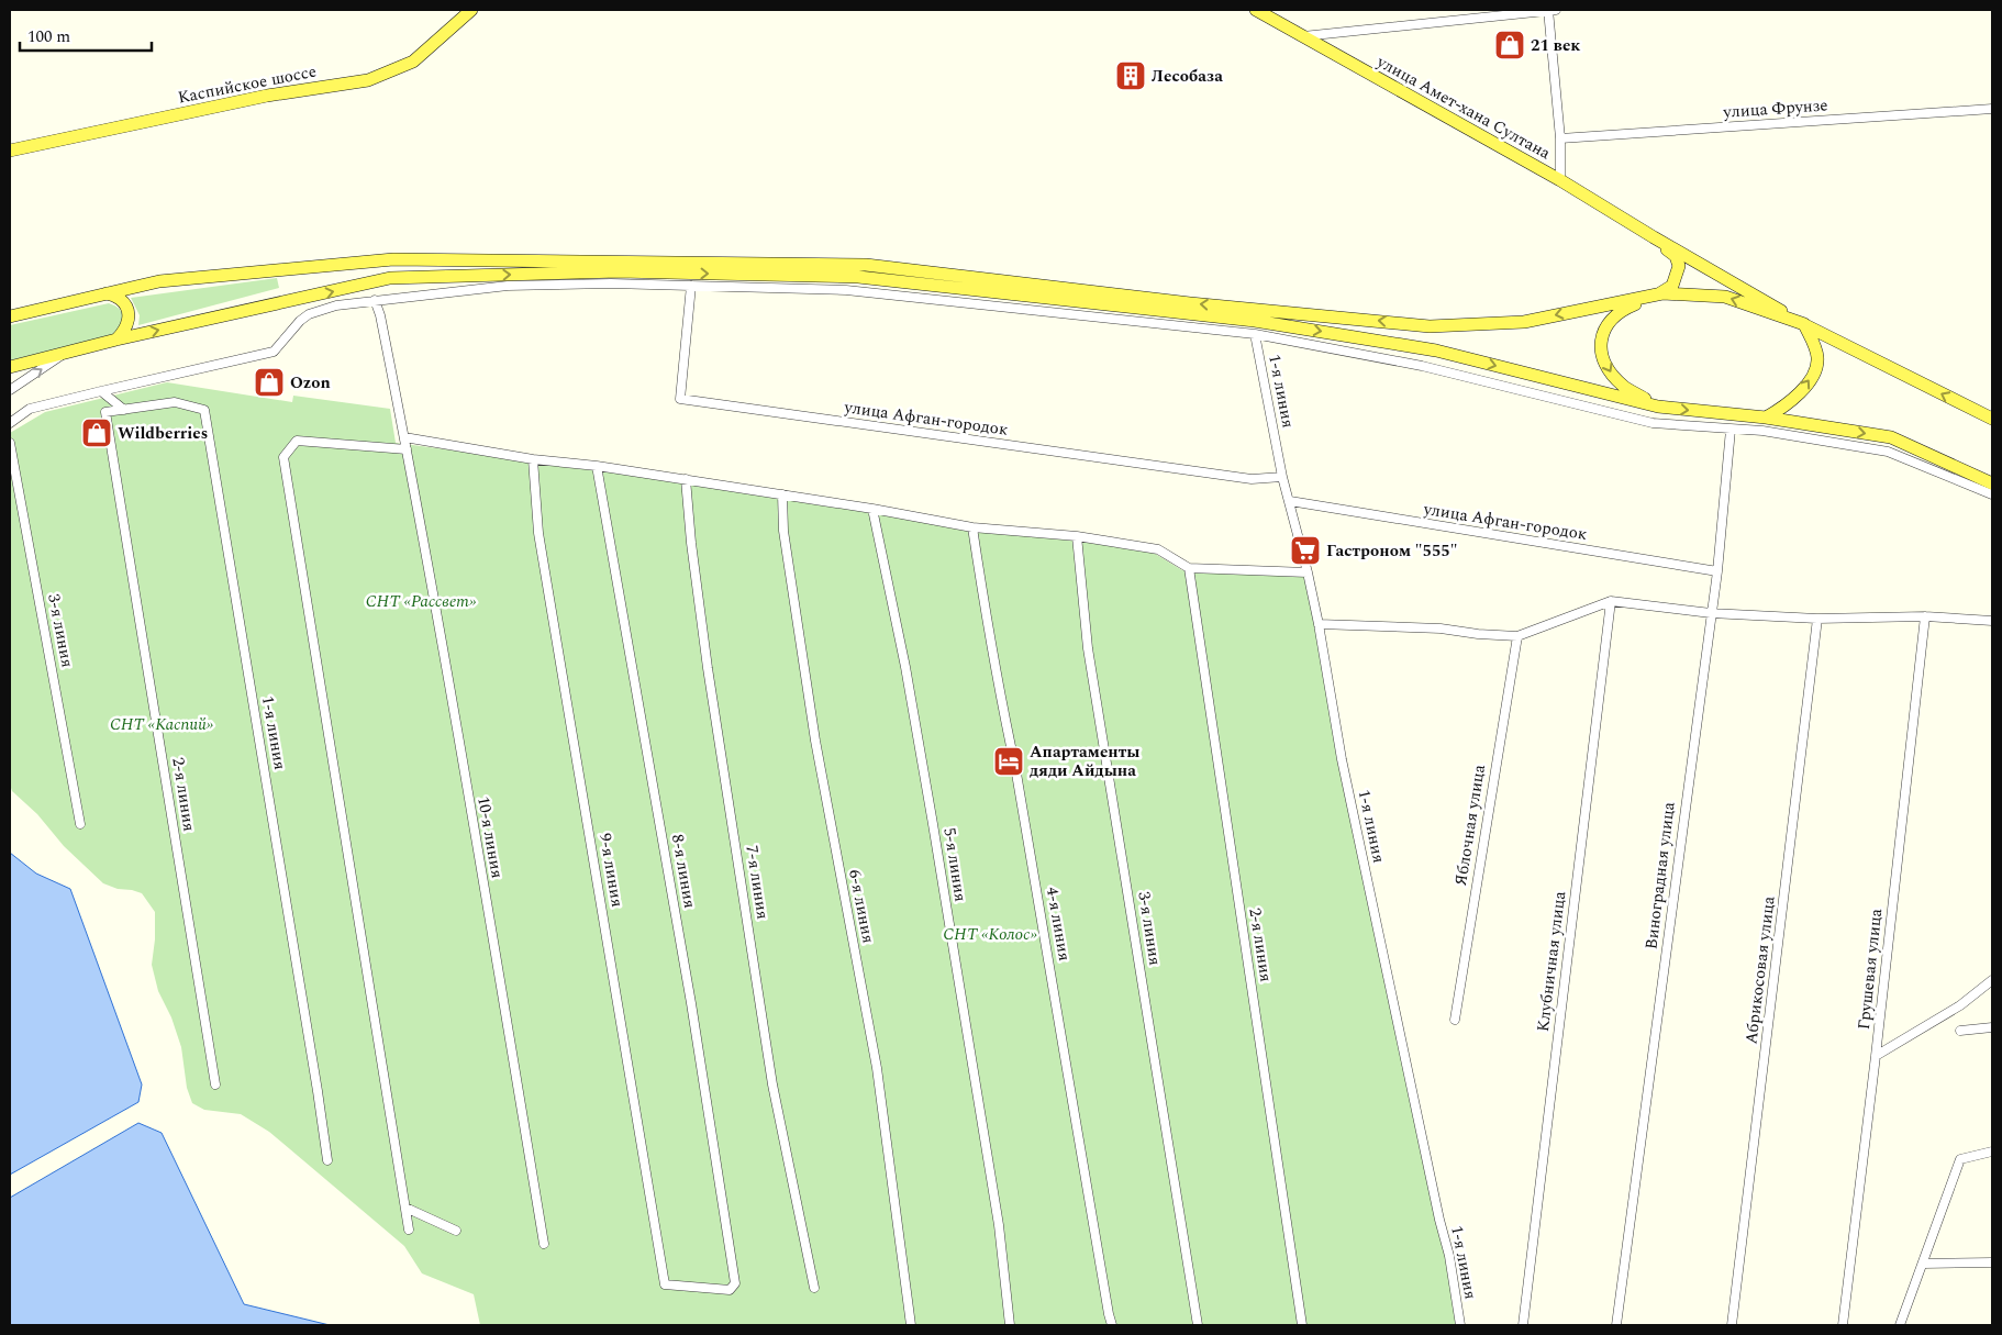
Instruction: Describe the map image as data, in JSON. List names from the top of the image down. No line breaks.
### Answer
{"streets":{"main road":["Каспийское шоссе","улица Амет-хана Султана"],"street":["улица Фрунзе","1-я линия","улица Афган-городок","3-я линия","2-я линия","Яблочная улица","10-я линия","5-я линия","9-я линия","8-я линия","Виноградная улица","7-я линия","6-я линия","4-я линия","Клубничная улица","Грушевая улица","Абрикосовая улица"]},"crossings":[["1-я линия","улица Афган-городок"],["1-я линия","2-я линия"],["улица Афган-городок","Виноградная улица"],["9-я линия","8-я линия"]],"parks":["СНТ «Рассвет»","СНТ «Каспий»","СНТ «Колос»"],"places":{"shop":["21 век","Ozon","Wildberries"],"building":["Лесобаза"],"supermarket":["Гастроном \"555\""],"hotel":["Апартаменты дяди Айдына"]},"scale_bar":"100 m"}
